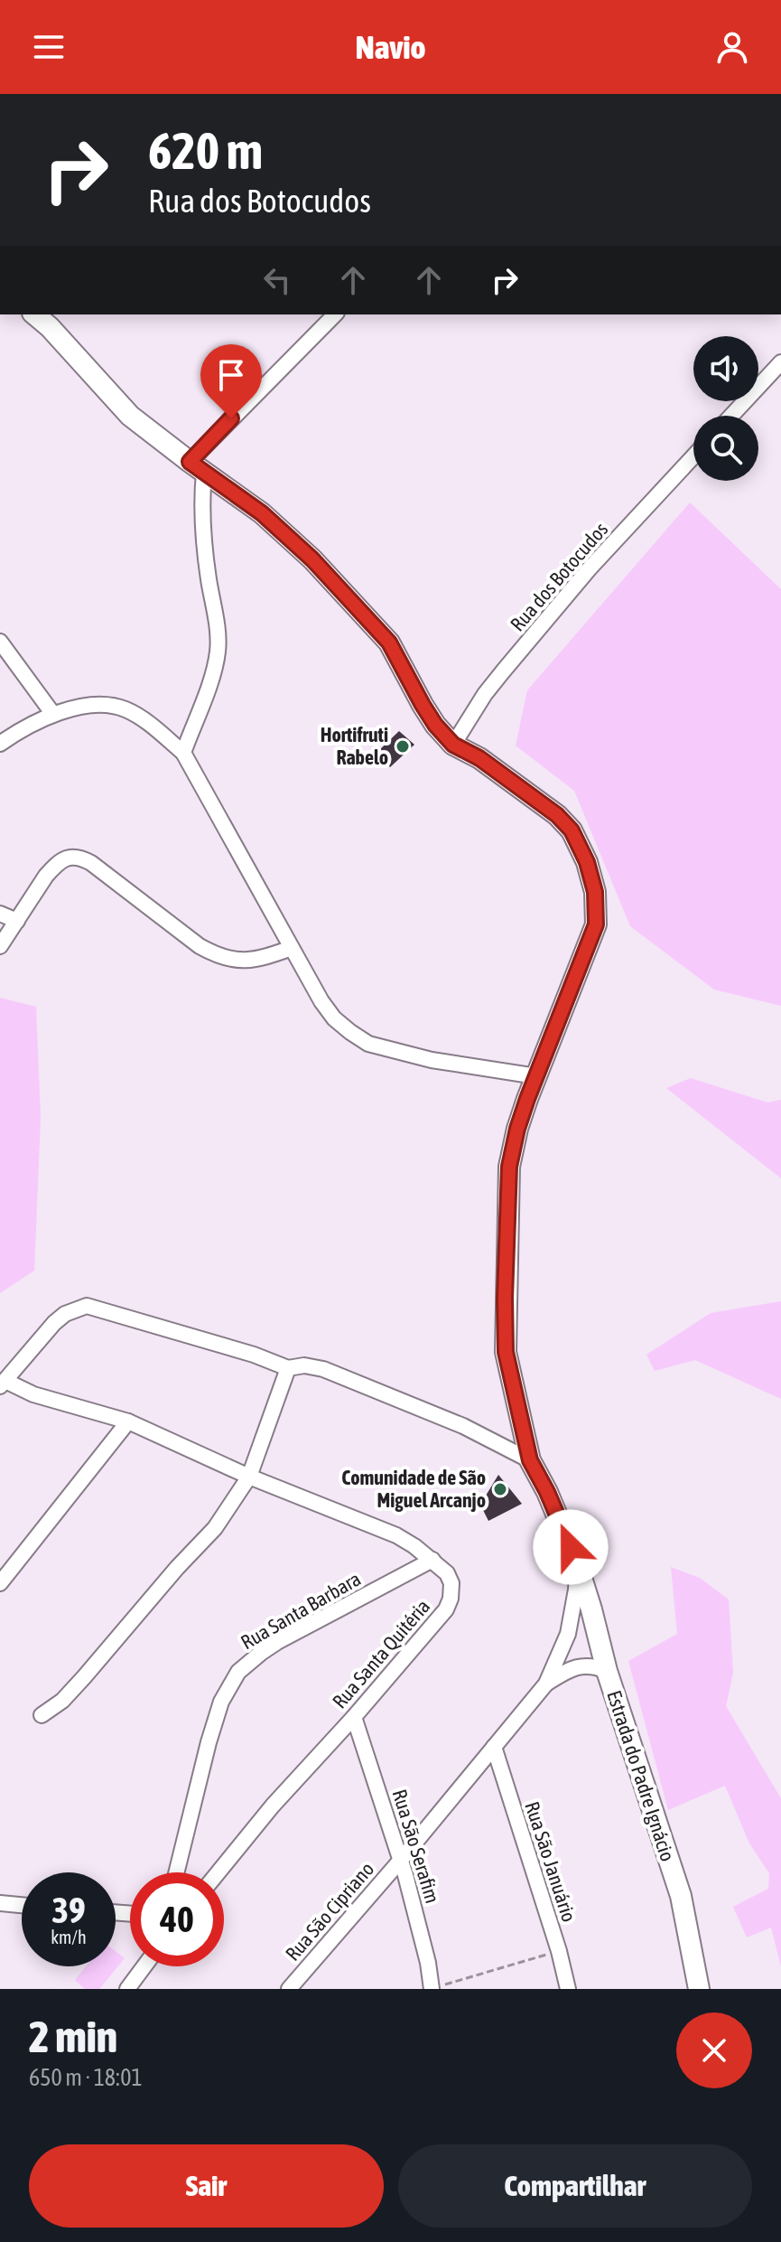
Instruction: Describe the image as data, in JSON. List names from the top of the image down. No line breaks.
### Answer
{"streets":{"street":["Rua dos Botocudos","Rua Santa Barbara","Rua Santa Quitéria","Estrada do Padre Ignácio","Rua São Serafim","Rua São Januário","Rua São Cipriano"]},"crossings":[["Rua dos Botocudos","Estrada do Padre Ignácio"],["Rua Santa Barbara","Rua Santa Quitéria"],["Rua Santa Quitéria","Rua São Serafim"],["Rua São Serafim","Rua São Cipriano"],["Rua São Januário","Rua São Cipriano"]],"places":["Hortifruti Rabelo","Comunidade de São Miguel Arcanjo"],"page":{"header":"Navio","turn":["620 m","Rua dos Botocudos"],"speed":"39 km/h","limit":"40","heading":["2 min","650 m · 18:01"],"buttons":["Sair","Compartilhar"]}}
